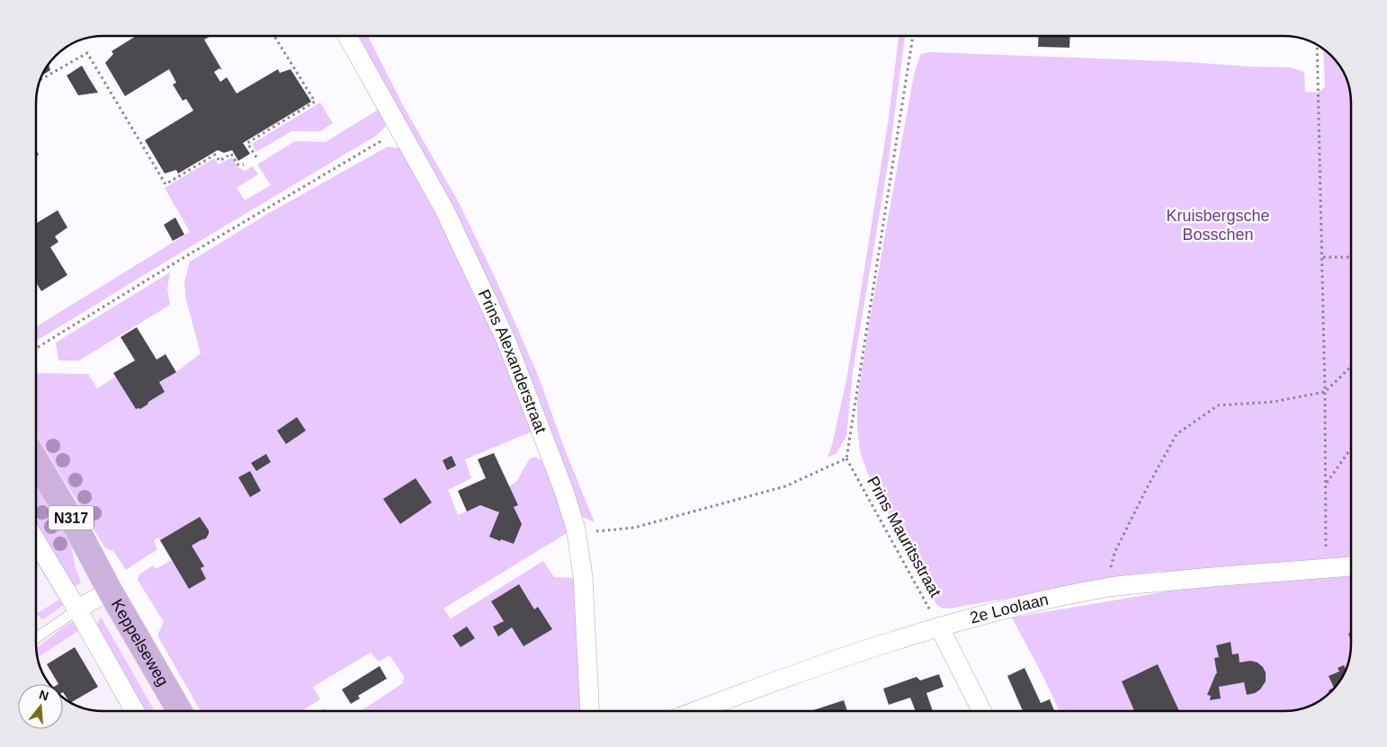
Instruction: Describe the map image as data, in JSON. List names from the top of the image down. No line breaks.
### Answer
{"streets":{"main road":["N317","Keppelseweg"],"street":["Prins Alexanderstraat","2e Loolaan"],"path":["Prins Mauritsstraat"]},"crossings":[["Prins Mauritsstraat","2e Loolaan"]],"parks":["Kruisbergsche Bosschen"],"north":"top"}
